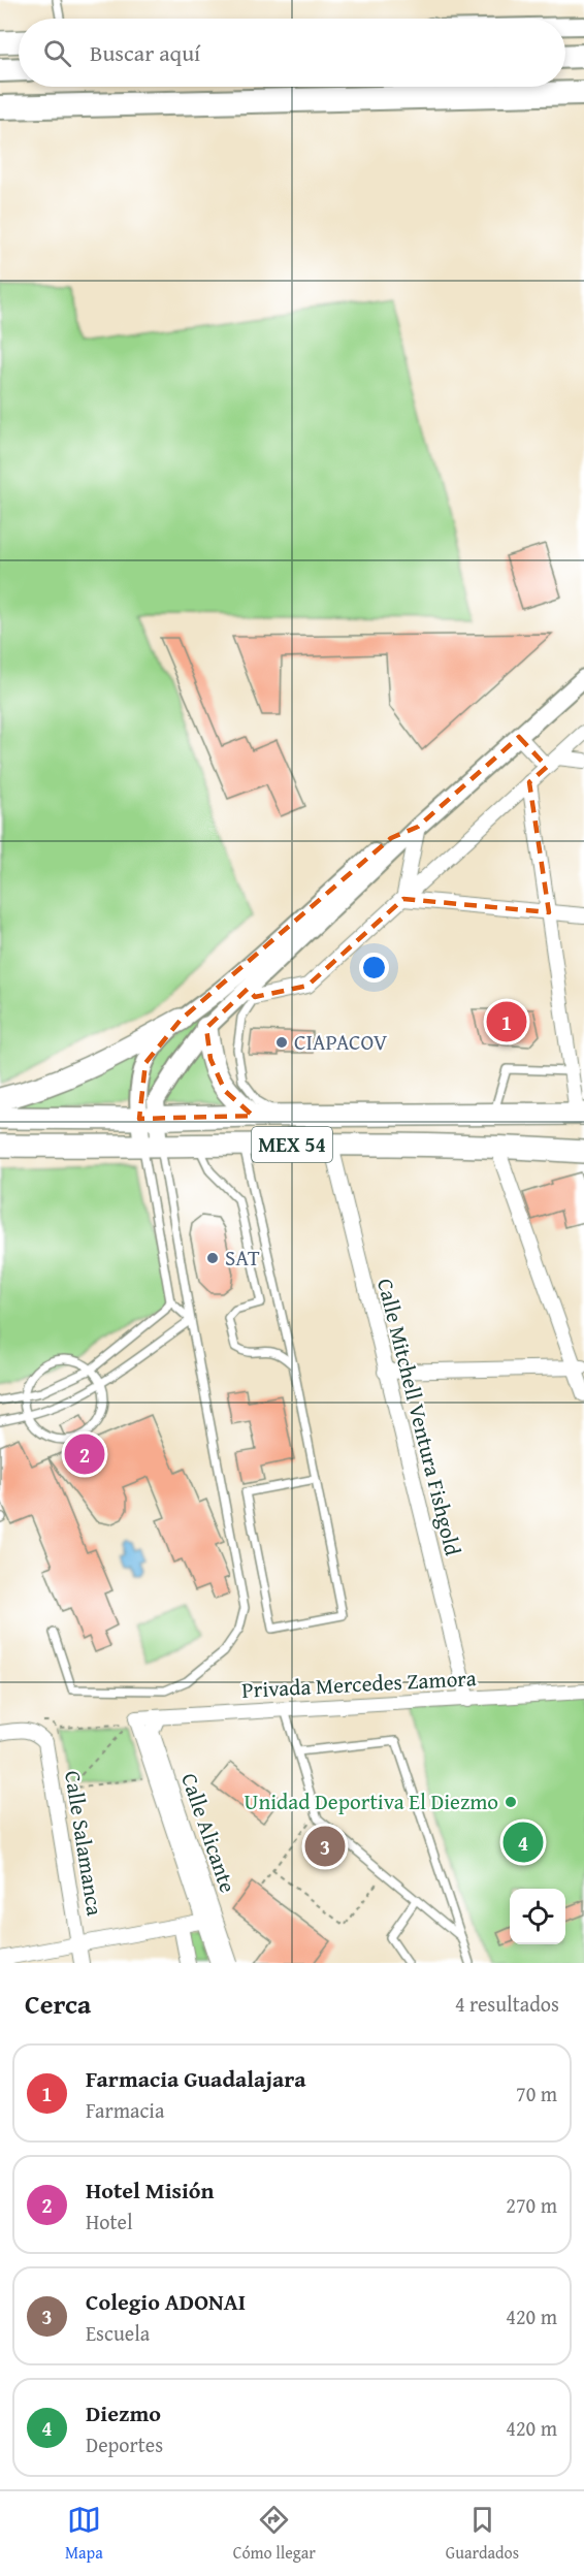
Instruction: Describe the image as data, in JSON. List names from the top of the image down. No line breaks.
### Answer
{"streets":{"main road":["MEX 54"],"street":["Calle Mitchell Ventura Fishgold","Privada Mercedes Zamora","Calle Alicante","Calle Salamanca"]},"crossings":[["MEX 54","Calle Mitchell Ventura Fishgold"],["Calle Mitchell Ventura Fishgold","Privada Mercedes Zamora"],["Privada Mercedes Zamora","Calle Alicante"]],"places":["CIAPACOV","SAT","Unidad Deportiva El Diezmo"],"page":{"search":"Buscar aquí","pins":["1","2","4","3"],"heading":["Cerca","4 resultados"],"list":[{"mark":"1","name":"Farmacia Guadalajara","note":"Farmacia","value":"70 m"},{"mark":"2","name":"Hotel Misión","note":"Hotel","value":"270 m"},{"mark":"3","name":"Colegio ADONAI","note":"Escuela","value":"420 m"},{"mark":"4","name":"Diezmo","note":"Deportes","value":"420 m"}],"nav":["Mapa","Cómo llegar","Guardados"]}}
